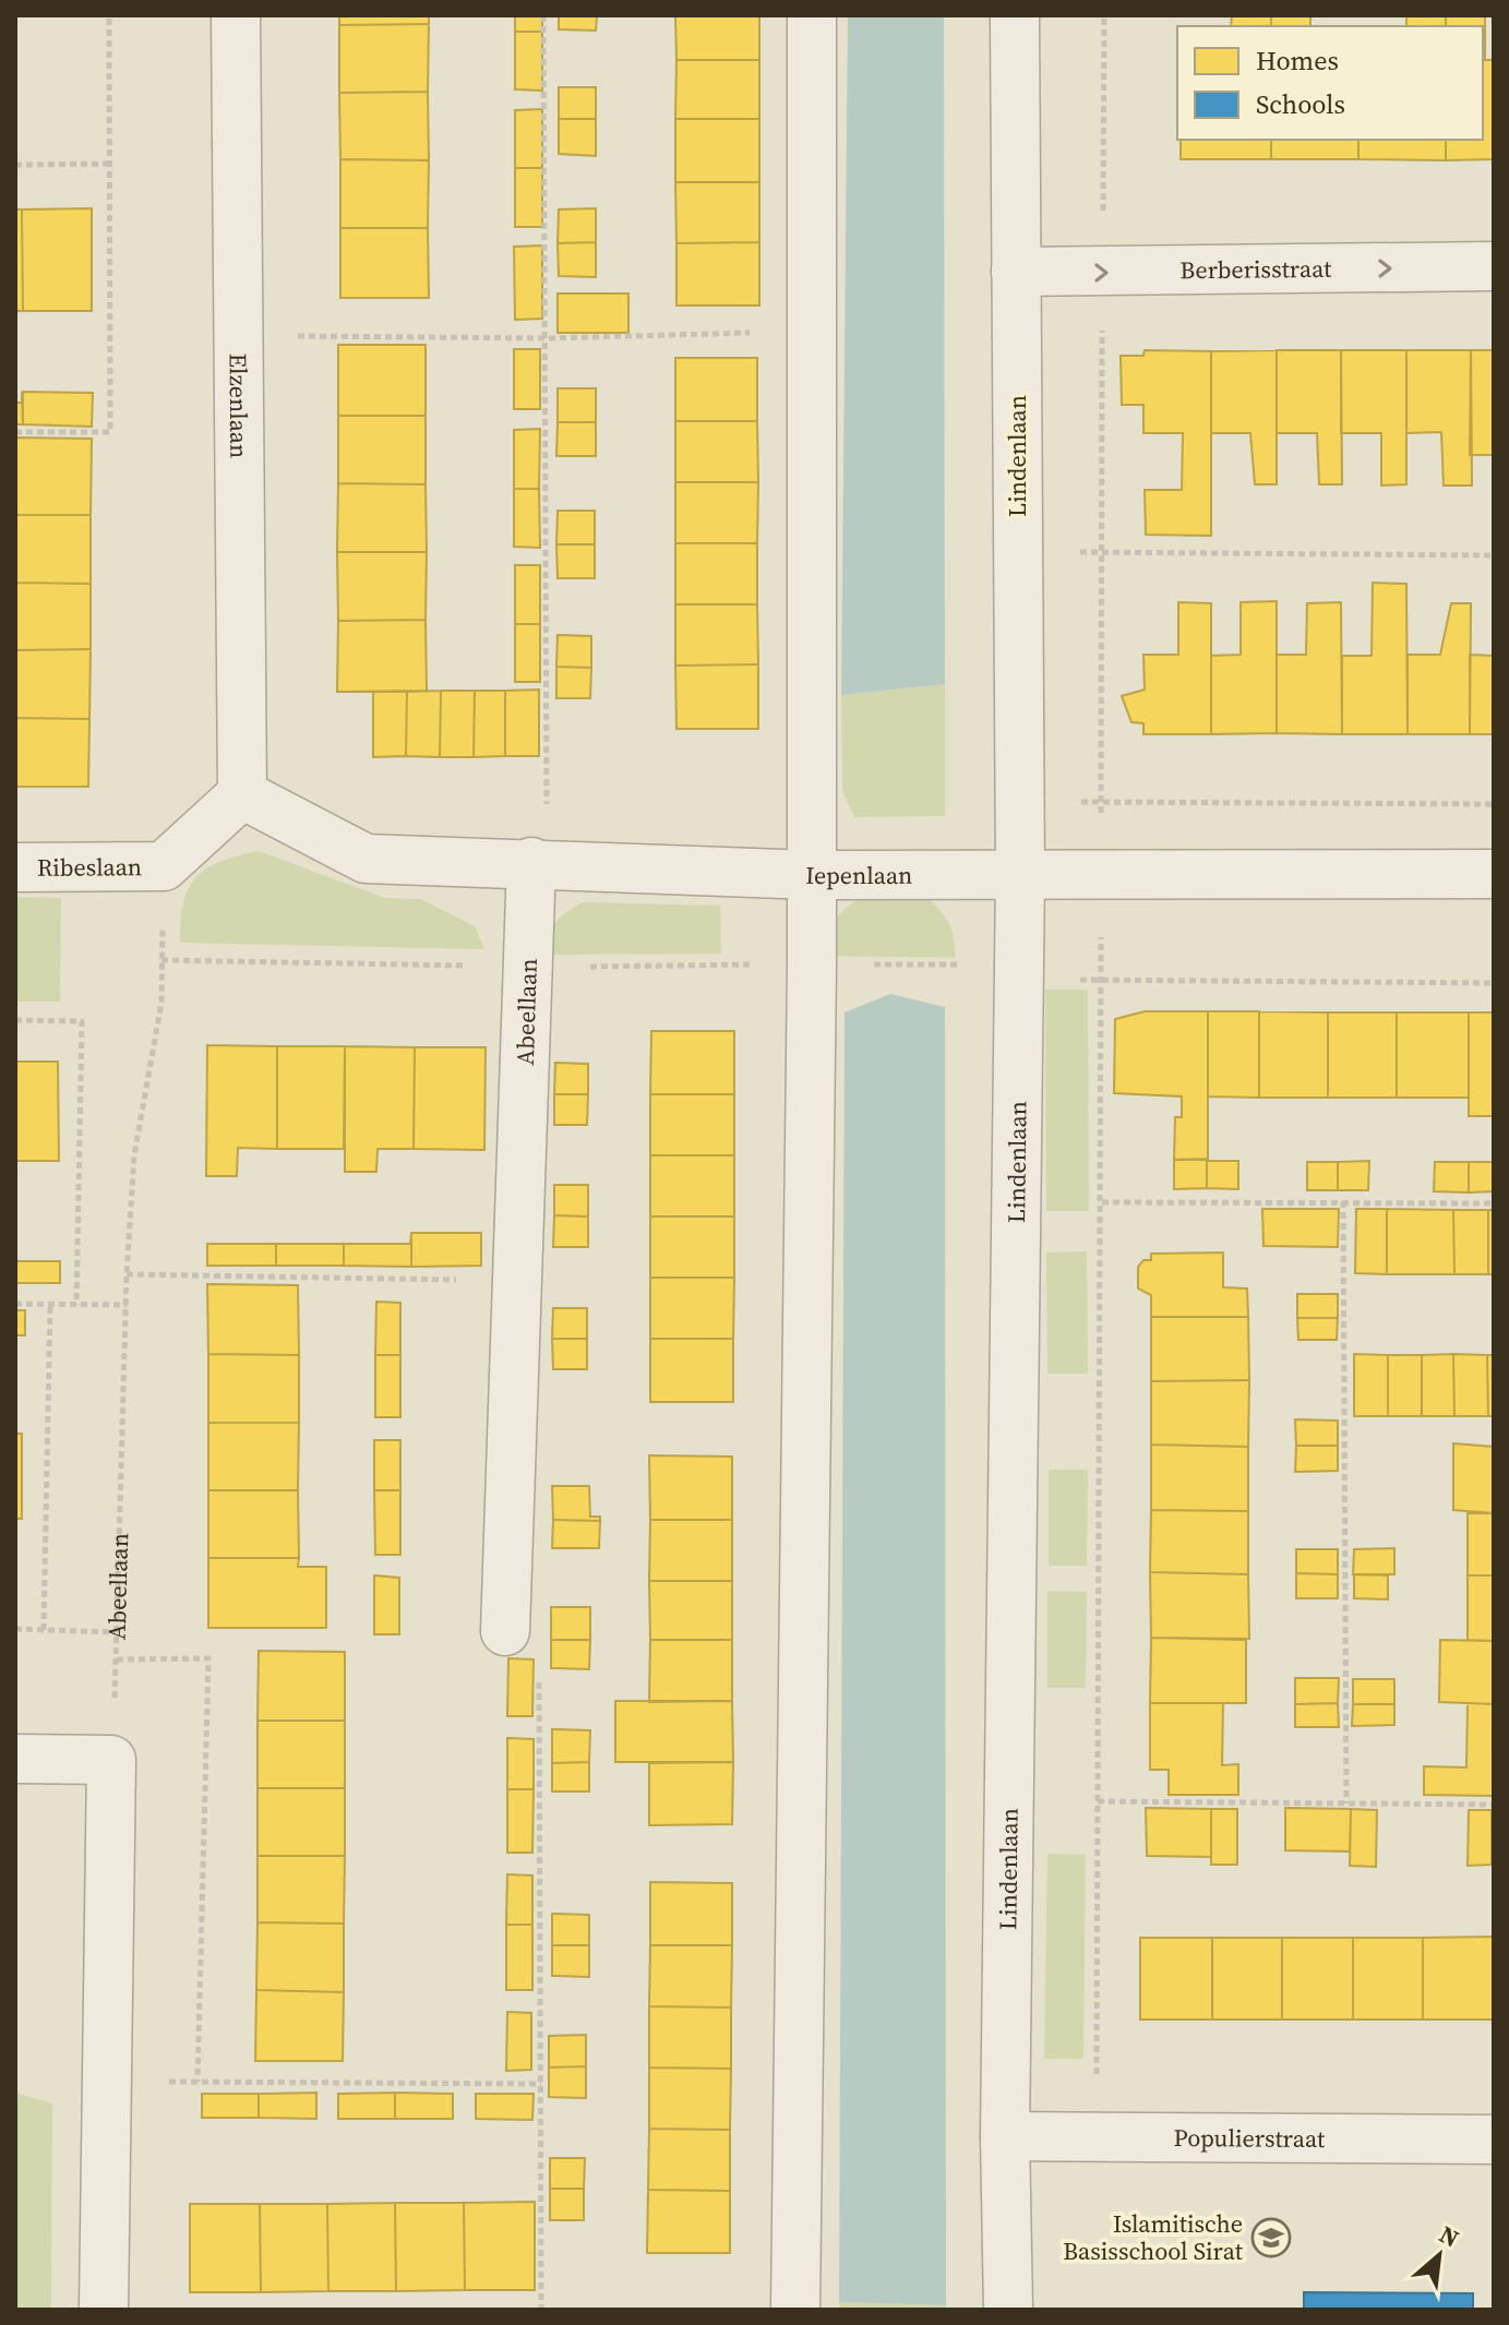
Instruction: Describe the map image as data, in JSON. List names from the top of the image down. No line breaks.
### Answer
{"streets":{"street":["Berberisstraat","Elzenlaan","Lindenlaan","Ribeslaan","Iepenlaan","Abeellaan","Populierstraat"]},"crossings":[["Berberisstraat","Lindenlaan"],["Elzenlaan","Ribeslaan"],["Elzenlaan","Iepenlaan"],["Lindenlaan","Iepenlaan"],["Lindenlaan","Populierstraat"],["Ribeslaan","Iepenlaan"],["Ribeslaan","Abeellaan"],["Iepenlaan","Abeellaan"]],"one_way":["Berberisstraat"],"places":{"school or university":["Islamitische Basisschool Sirat"]},"legend":["Homes","Schools"],"north":"top right"}
